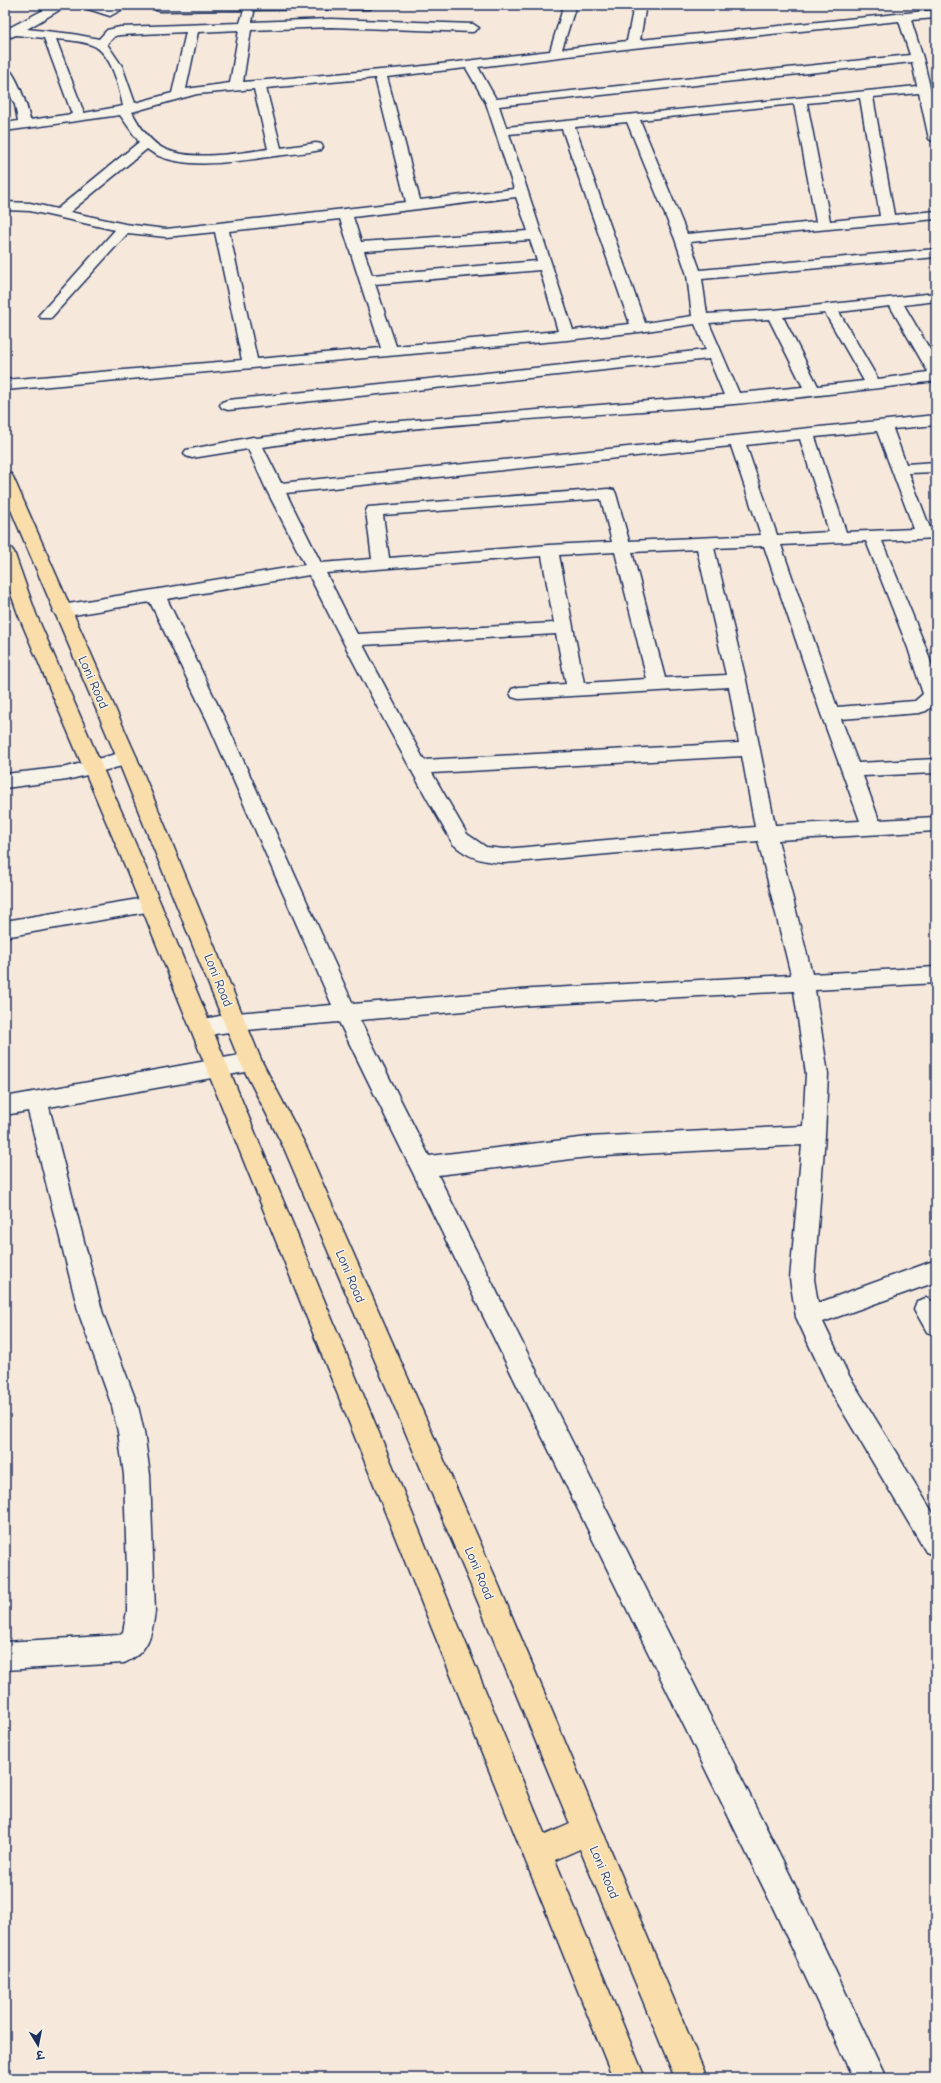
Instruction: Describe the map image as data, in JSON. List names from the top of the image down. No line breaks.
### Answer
{"streets":{"highway":["Loni Road"]},"north":"bottom"}
